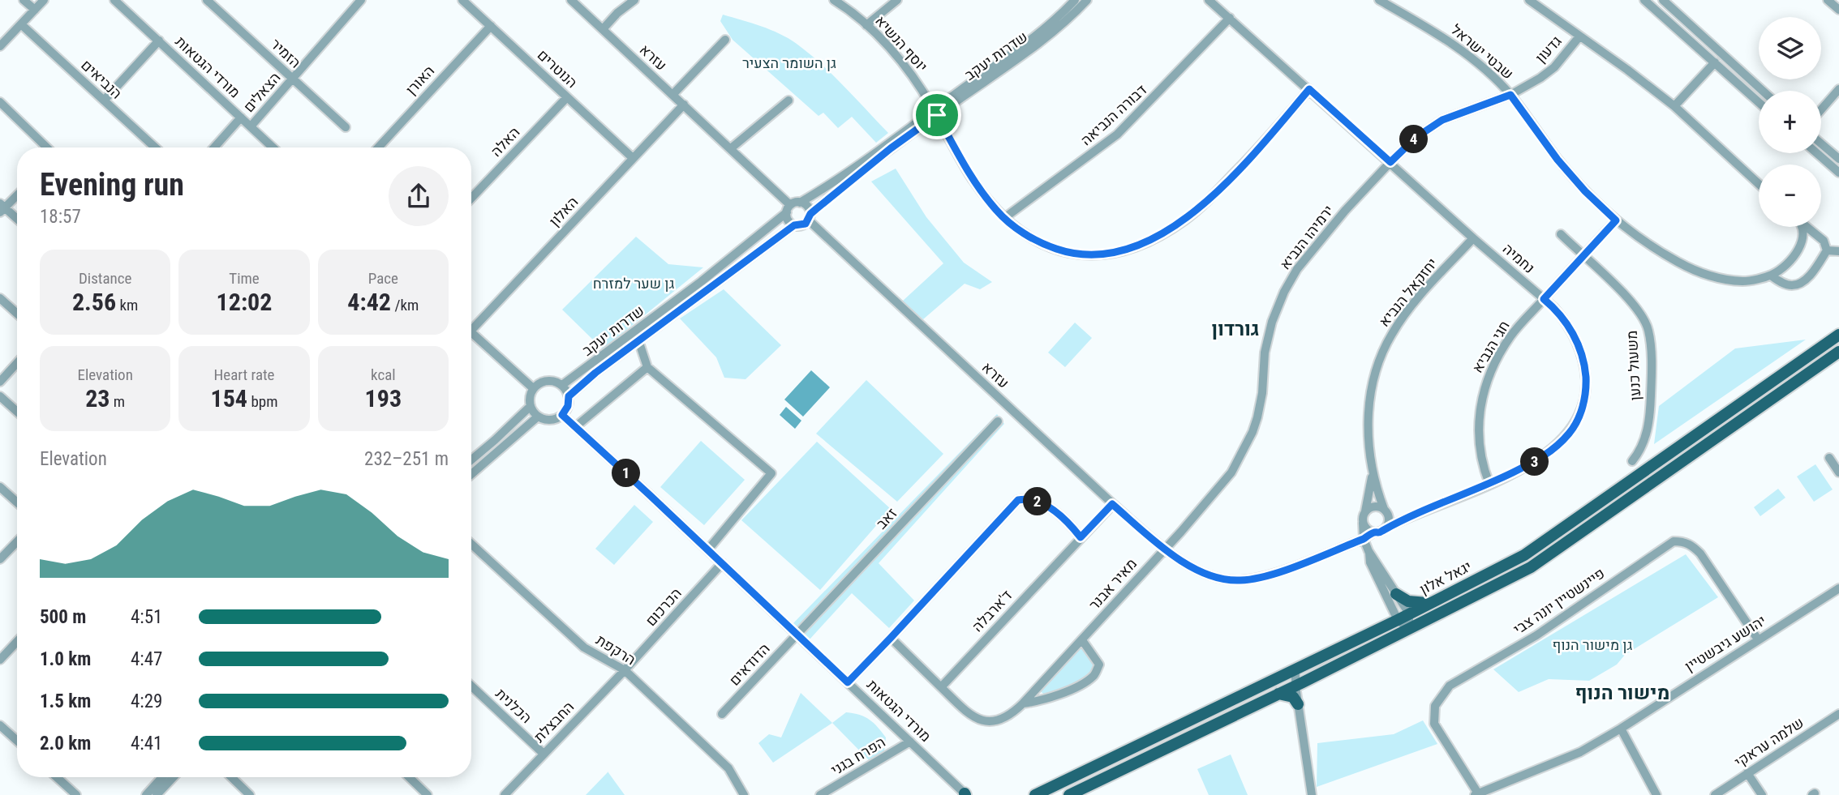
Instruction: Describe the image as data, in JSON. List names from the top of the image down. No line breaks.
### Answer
{"streets":{"main road":["יגאל אלון"],"street":["יוסף הנשיא","גדעון","שבטי ישראל","הזמיר","שדרות יעקב","עזרא","מורדי הגטאות","הנוטרים","הנביאים","האורן","הצאלים","דבורה הנביאה","האלה","האלון","ירמיהו הנביא","נחמיה","יחזקאל הנביא","חגי הנביא","משעול כנען","זאב","מאיר אבנר","פיינשטיין יונה צבי","הכרכום","ד'ארבלה","יהושע גיבשטיין","הרקפת","הדודאים","הכלנית","החבצלת","שלמה עראקי","הפרח בגני"]},"crossings":[["יוסף הנשיא","שדרות יעקב"],["יוסף הנשיא","דבורה הנביאה"],["יוסף הנשיא","נחמיה"],["גדעון","שבטי ישראל"],["גדעון","ירמיהו הנביא"],["גדעון","נחמיה"],["שבטי ישראל","חגי הנביא"],["הזמיר","הצאלים"],["שדרות יעקב","עזרא"],["שדרות יעקב","מורדי הגטאות"],["עזרא","האלון"],["עזרא","ירמיהו הנביא"],["עזרא","מאיר אבנר"],["עזרא","ד'ארבלה"],["מורדי הגטאות","הצאלים"],["מורדי הגטאות","זאב"],["מורדי הגטאות","הכרכום"],["מורדי הגטאות","הדודאים"],["מורדי הגטאות","הפרח בגני"],["הנוטרים","האורן"],["הנוטרים","האלה"],["הנוטרים","האלון"],["דבורה הנביאה","נחמיה"],["ירמיהו הנביא","נחמיה"],["ירמיהו הנביא","מאיר אבנר"],["נחמיה","יחזקאל הנביא"],["נחמיה","חגי הנביא"],["חגי הנביא","משעול כנען"],["זאב","הדודאים"],["מאיר אבנר","ד'ארבלה"],["פיינשטיין יונה צבי","יהושע גיבשטיין"],["הכרכום","הרקפת"],["הכרכום","החבצלת"],["הרקפת","החבצלת"],["הכלנית","החבצלת"]],"districts":["גורדון","מישור הנוף"],"parks":["גן השומר הצעיר","גן שער למזרח","גן מישור הנוף"],"page":{"map_buttons":["+","−"],"pins":["4","3","1","2"],"heading":["Evening run","18:57"],"stats":[["Distance","2.56 km"],["Time","12:02"],["Pace","4:42 /km"],["Elevation","23 m"],["Heart rate","154 bpm"],["kcal","193"]],"chart":["Elevation","232–251 m"],"list":[{"name":"500 m","note":"4:51"},{"name":"1.0 km","note":"4:47"},{"name":"1.5 km","note":"4:29"},{"name":"2.0 km","note":"4:41"}]}}
